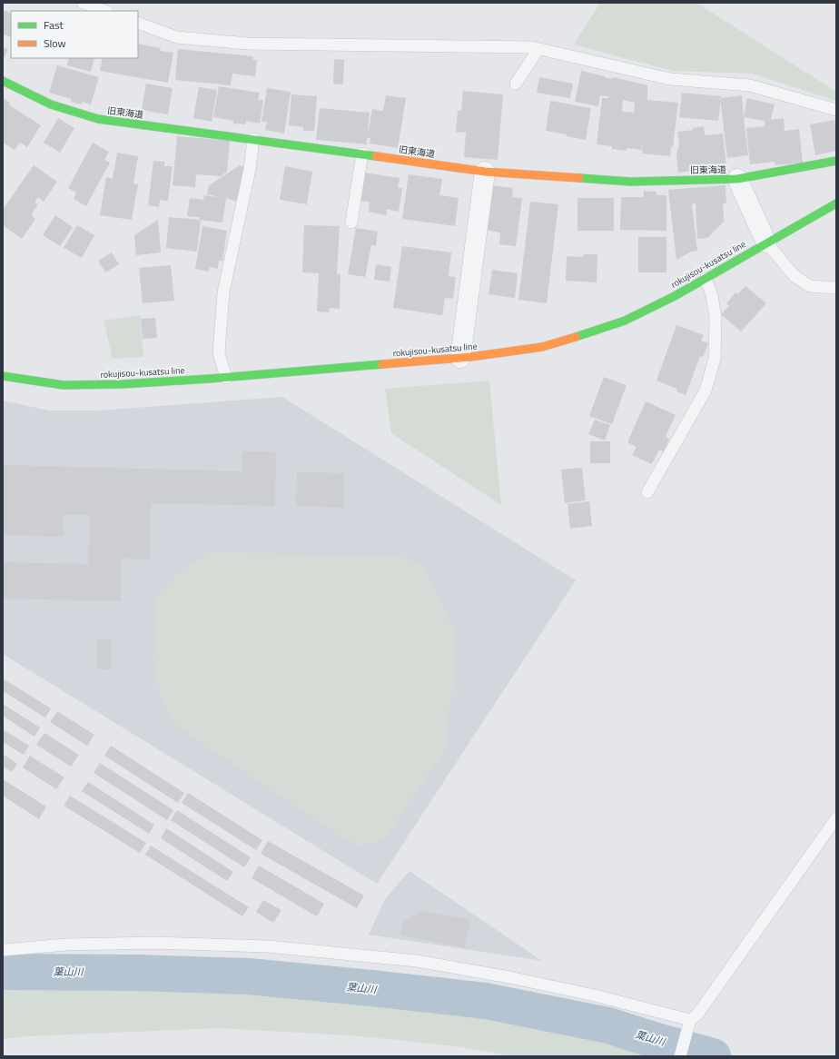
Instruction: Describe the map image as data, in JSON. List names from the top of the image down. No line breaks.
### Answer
{"streets":{"main road":["旧東海道","rokujisou-kusatsu line"]},"water":["葉山川"],"legend":["Fast","Slow"]}
